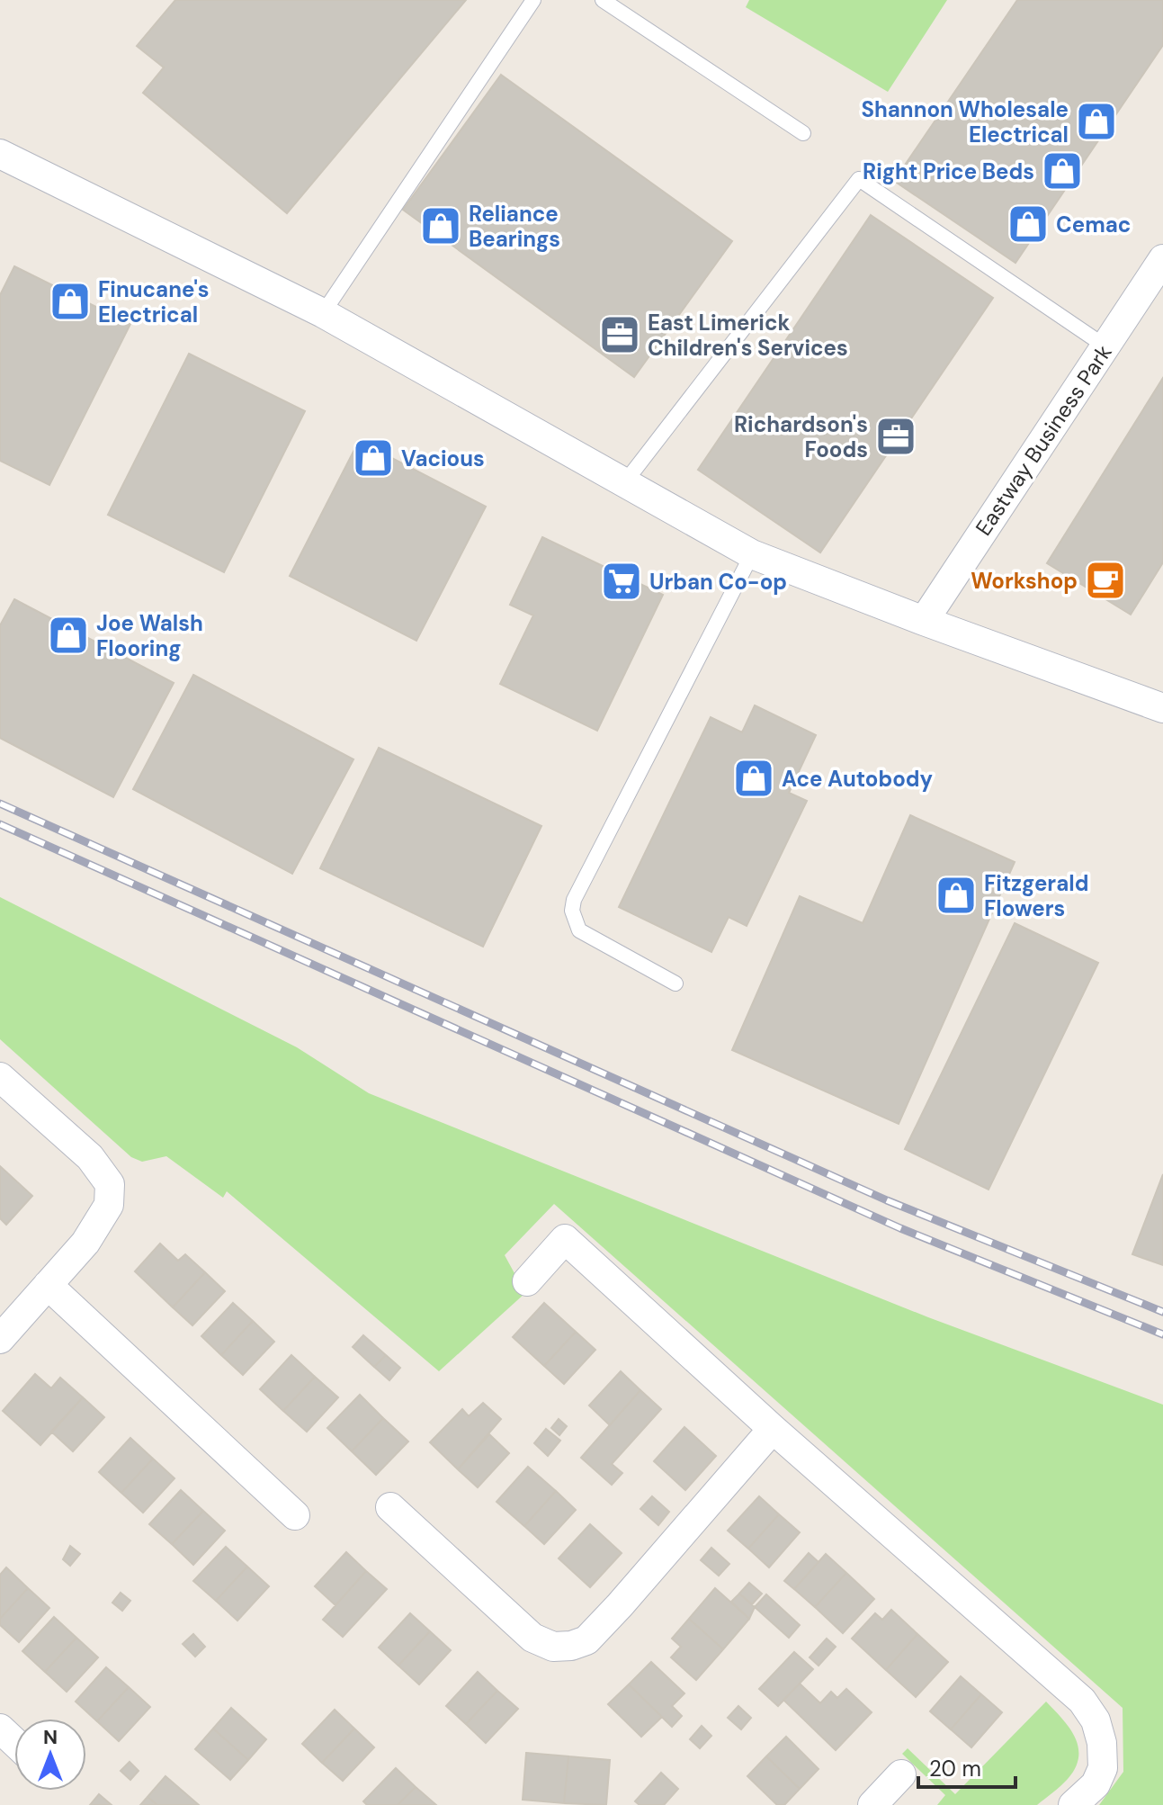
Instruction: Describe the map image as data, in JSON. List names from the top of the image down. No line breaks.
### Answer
{"streets":{"street":["Eastway Business Park"]},"places":{"shop":["Shannon Wholesale Electrical","Right Price Beds","Cemac","Reliance Bearings","Finucane's Electrical","Vacious","Joe Walsh Flooring","Ace Autobody","Fitzgerald Flowers"],"office":["East Limerick Children's Services","Richardson's Foods"],"cafe":["Workshop"],"supermarket":["Urban Co-op"]},"scale_bar":"20 m","north":"top"}
